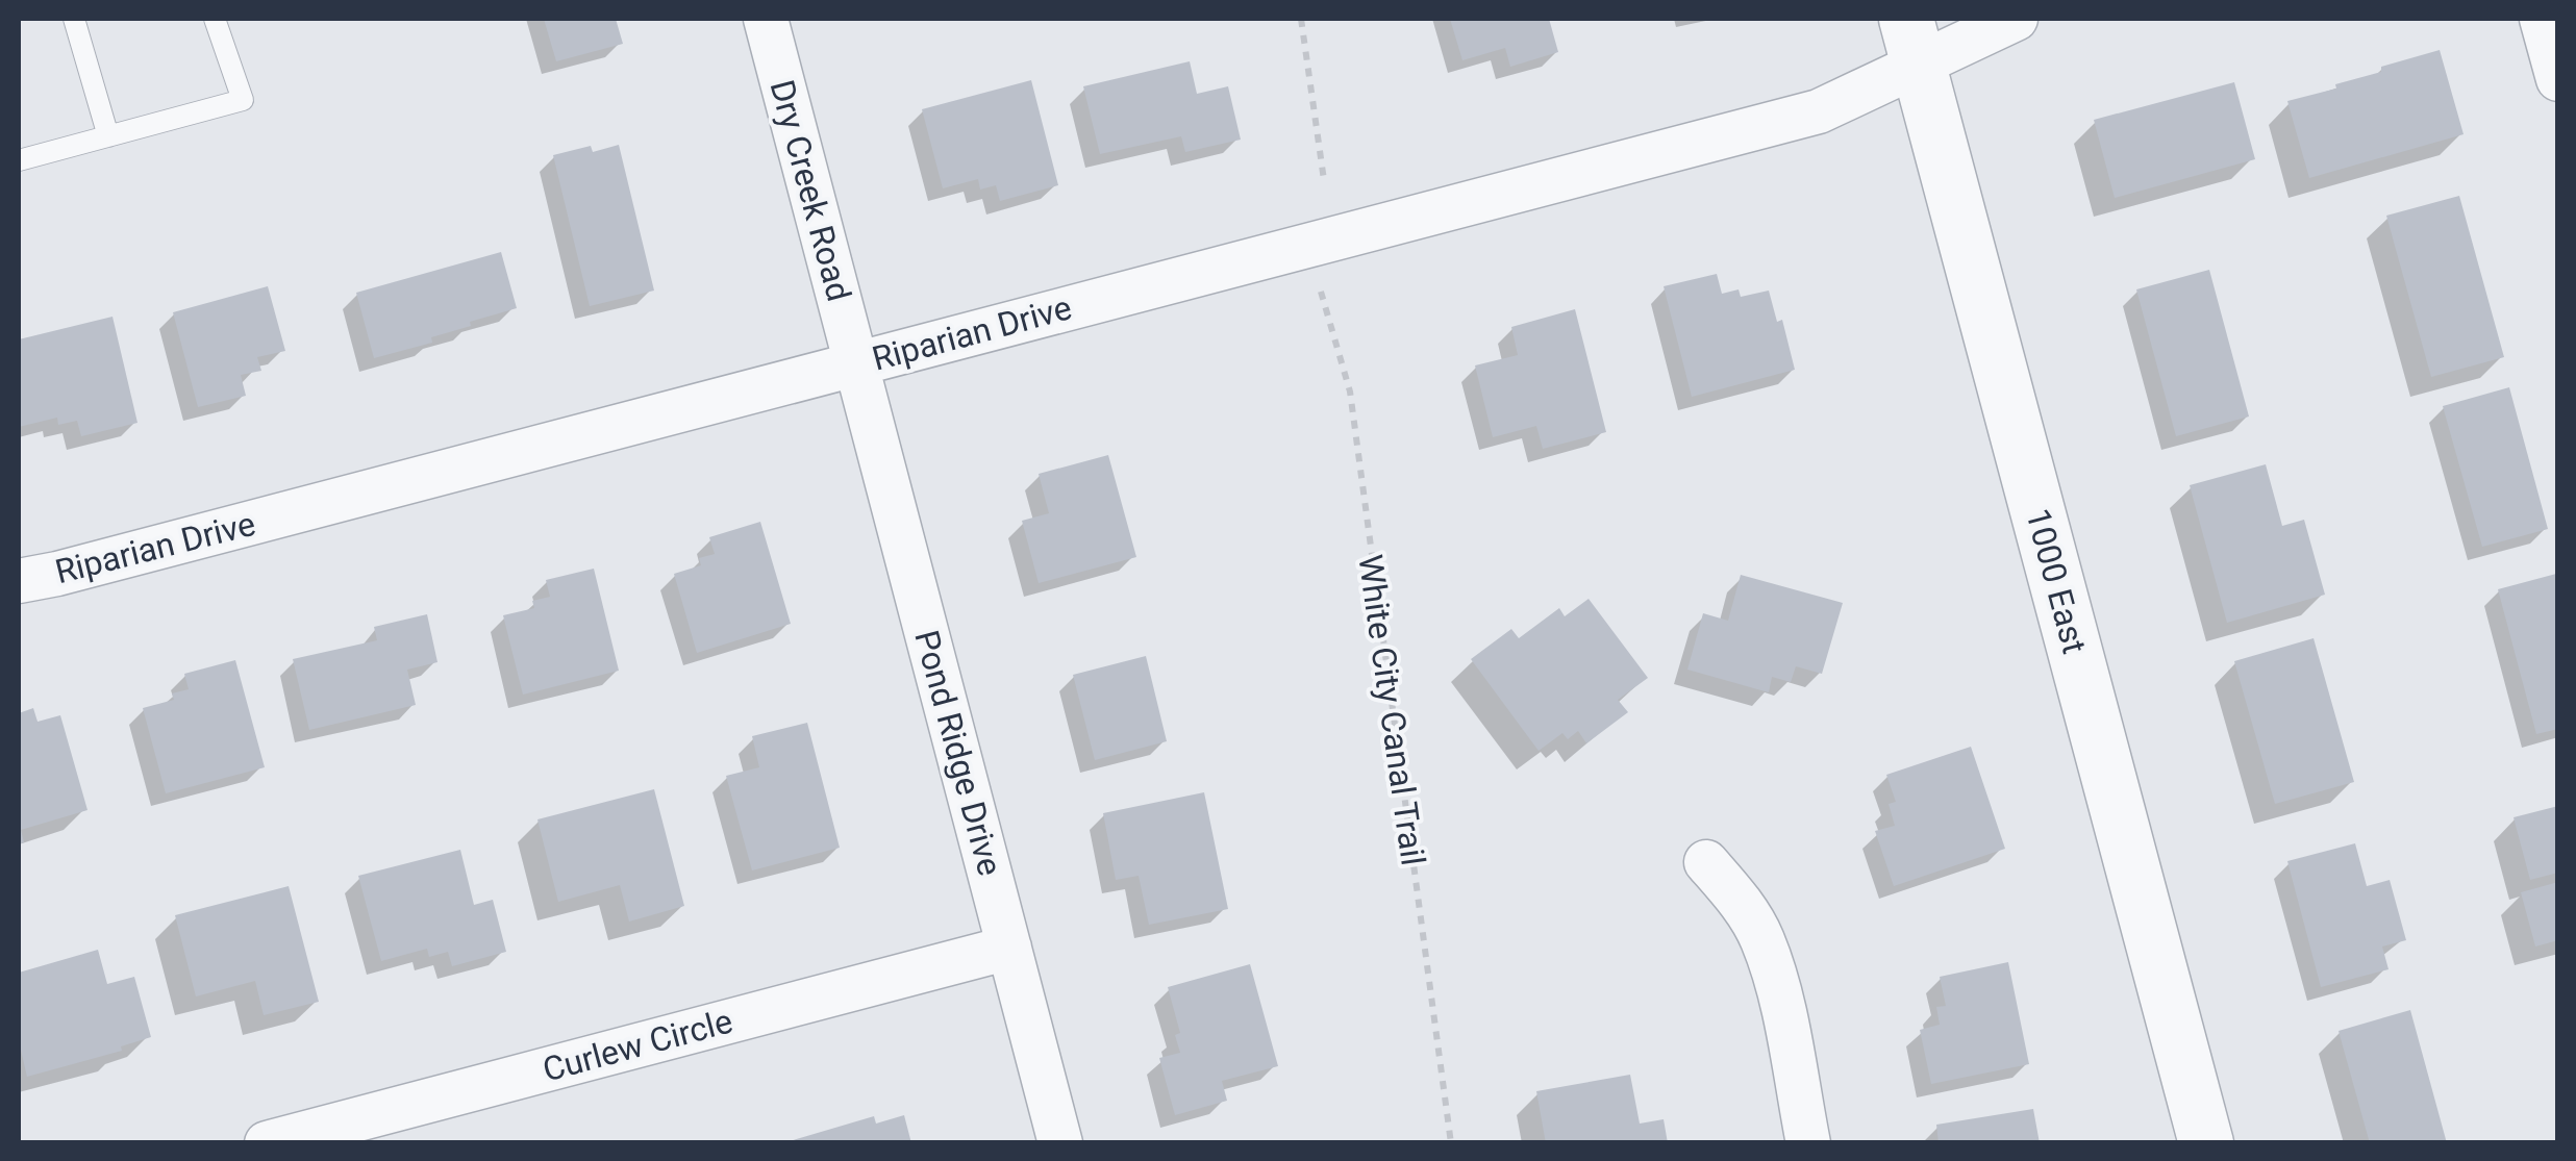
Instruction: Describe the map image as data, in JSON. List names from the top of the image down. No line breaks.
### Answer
{"streets":{"street":["Dry Creek Road","Riparian Drive","1000 East","Pond Ridge Drive","Curlew Circle"],"path":["White City Canal Trail"]},"crossings":[["Dry Creek Road","Riparian Drive"],["Dry Creek Road","Pond Ridge Drive"],["Riparian Drive","1000 East"],["Riparian Drive","Pond Ridge Drive"],["Pond Ridge Drive","Curlew Circle"]]}
